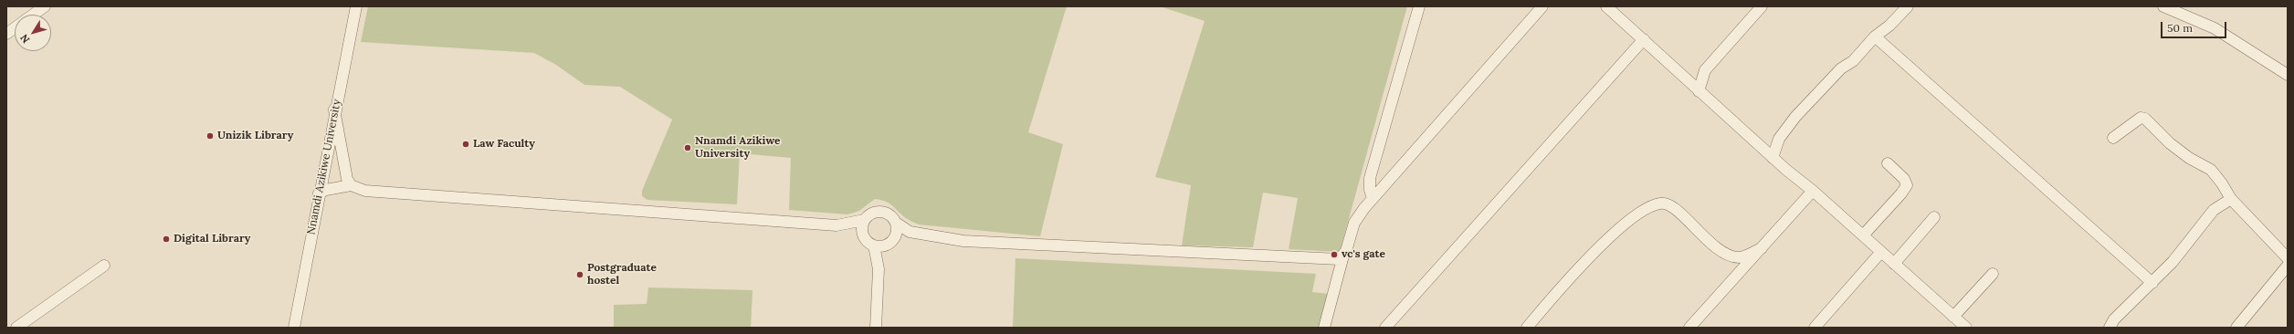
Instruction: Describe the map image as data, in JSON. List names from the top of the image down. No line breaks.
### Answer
{"streets":{"street":["Nnamdi Azikiwe University"]},"places":["Unizik Library","Law Faculty","Nnamdi Azikiwe University","Digital Library","vc's gate","Postgraduate hostel"],"scale_bar":"50 m","north":"bottom left"}
